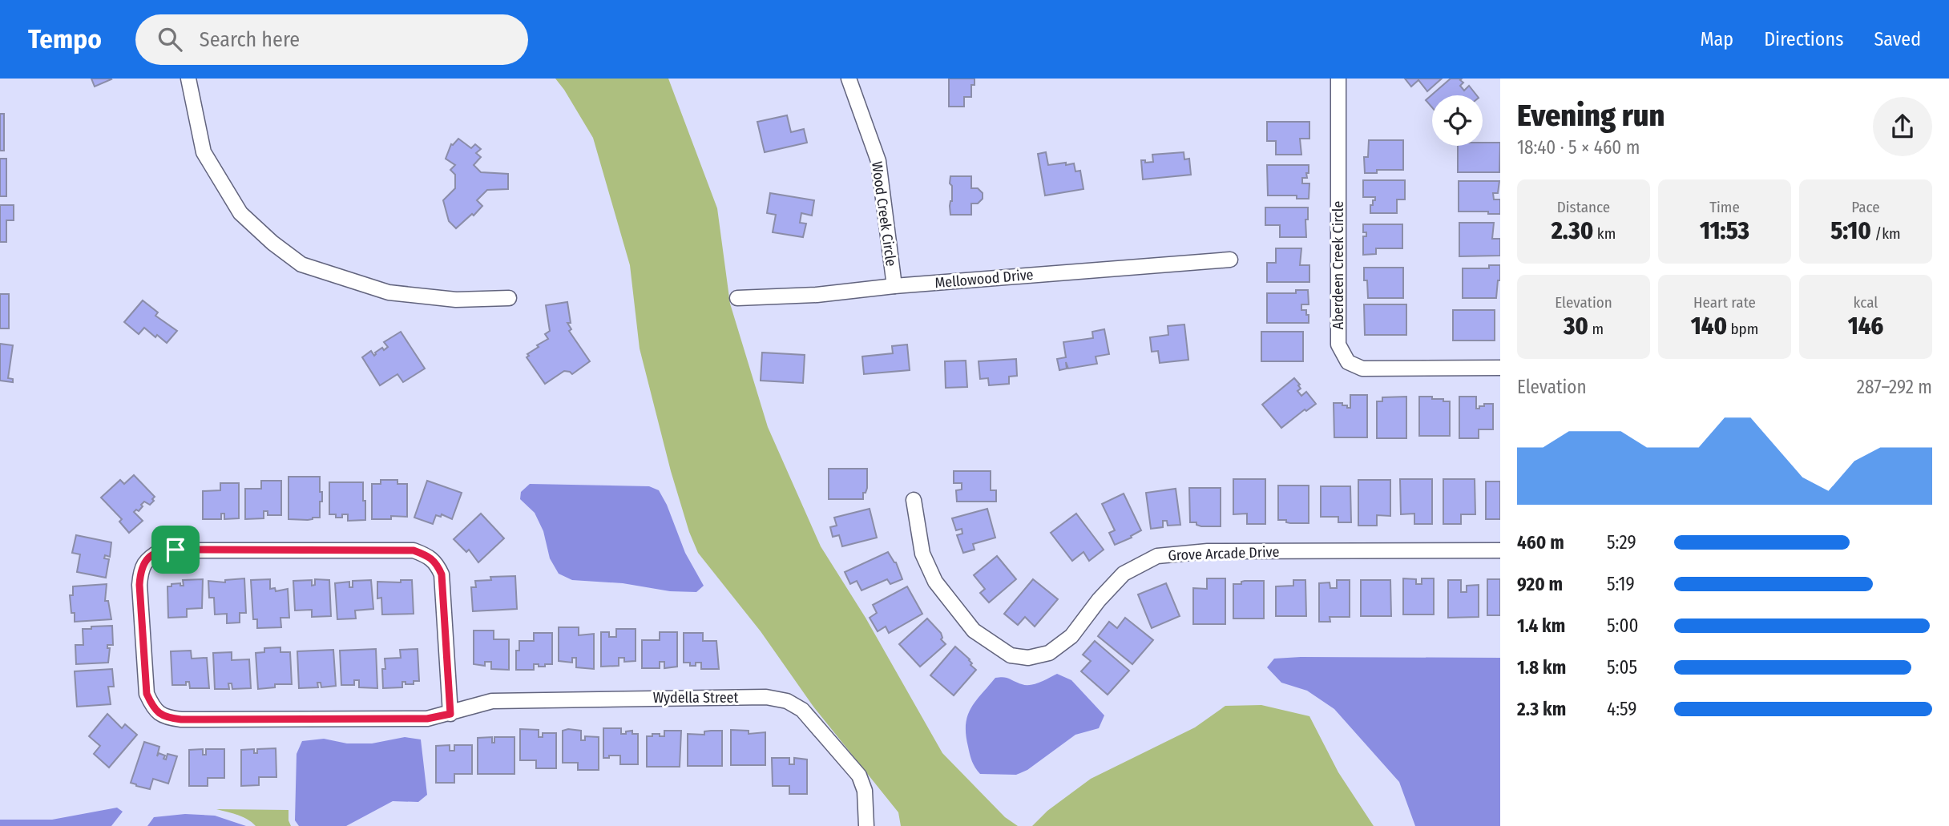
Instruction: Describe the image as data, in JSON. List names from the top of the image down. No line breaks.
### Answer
{"streets":{"street":["Wood Creek Circle","Aberdeen Creek Circle","Mellowood Drive","Grove Arcade Drive","Wydella Street"]},"crossings":[["Wood Creek Circle","Mellowood Drive"]],"page":{"header":"Tempo","search":"Search here","nav":["Map","Directions","Saved"],"heading":["Evening run","18:40 · 5 × 460 m"],"stats":[["Distance","2.30 km"],["Time","11:53"],["Pace","5:10 /km"],["Elevation","30 m"],["Heart rate","140 bpm"],["kcal","146"]],"chart":["Elevation","287–292 m"],"list":[{"name":"460 m","note":"5:29"},{"name":"920 m","note":"5:19"},{"name":"1.4 km","note":"5:00"},{"name":"1.8 km","note":"5:05"},{"name":"2.3 km","note":"4:59"}]}}
